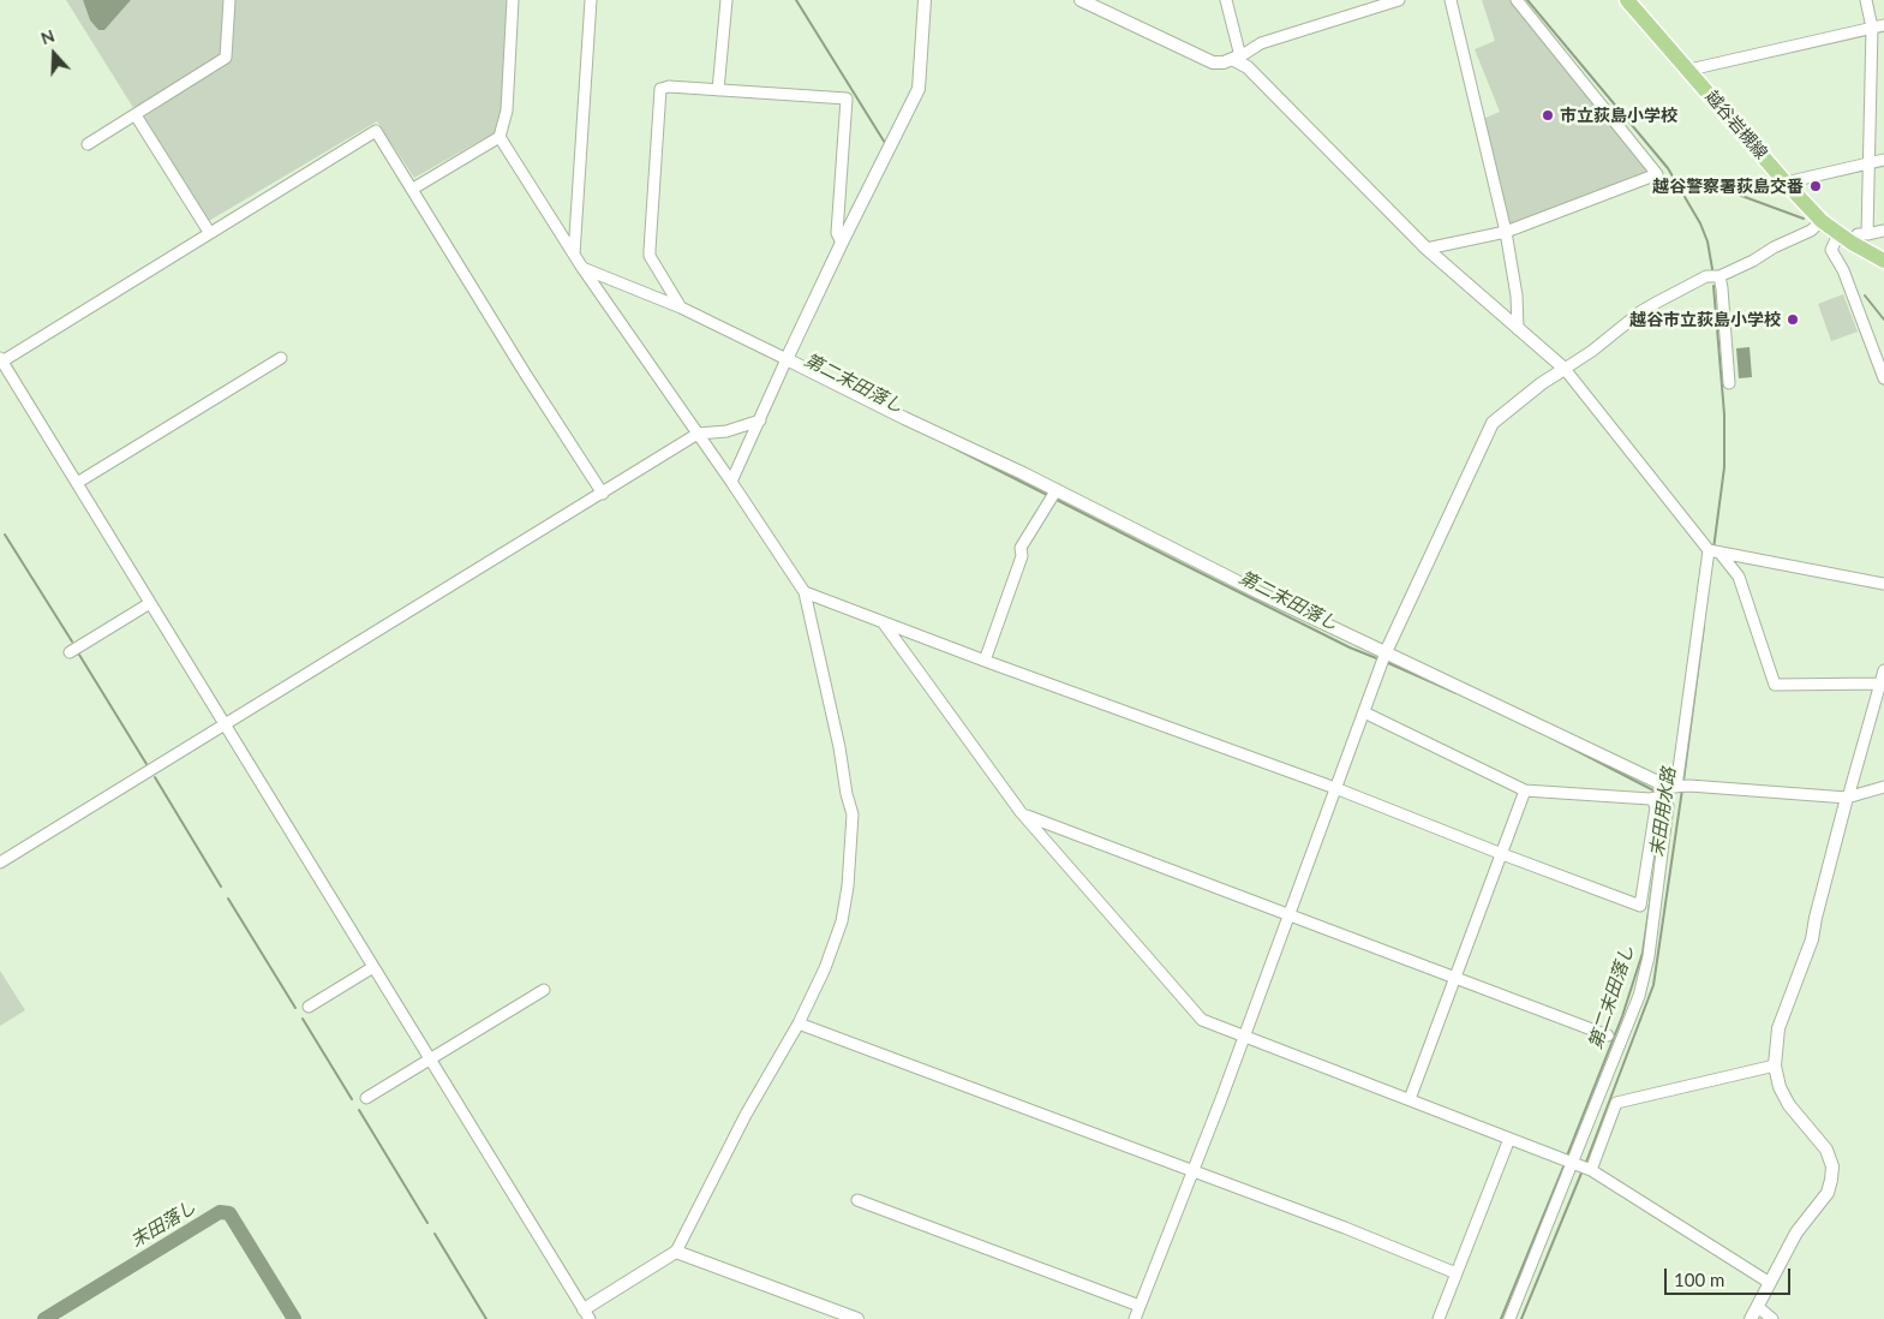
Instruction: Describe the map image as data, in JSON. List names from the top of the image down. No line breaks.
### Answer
{"streets":{"main road":["越谷岩槻線"]},"water":["第二末田落し","末田用水路","末田落し"],"places":["市立荻島小学校","越谷警察署荻島交番","越谷市立荻島小学校"],"scale_bar":"100 m","north":"top"}
